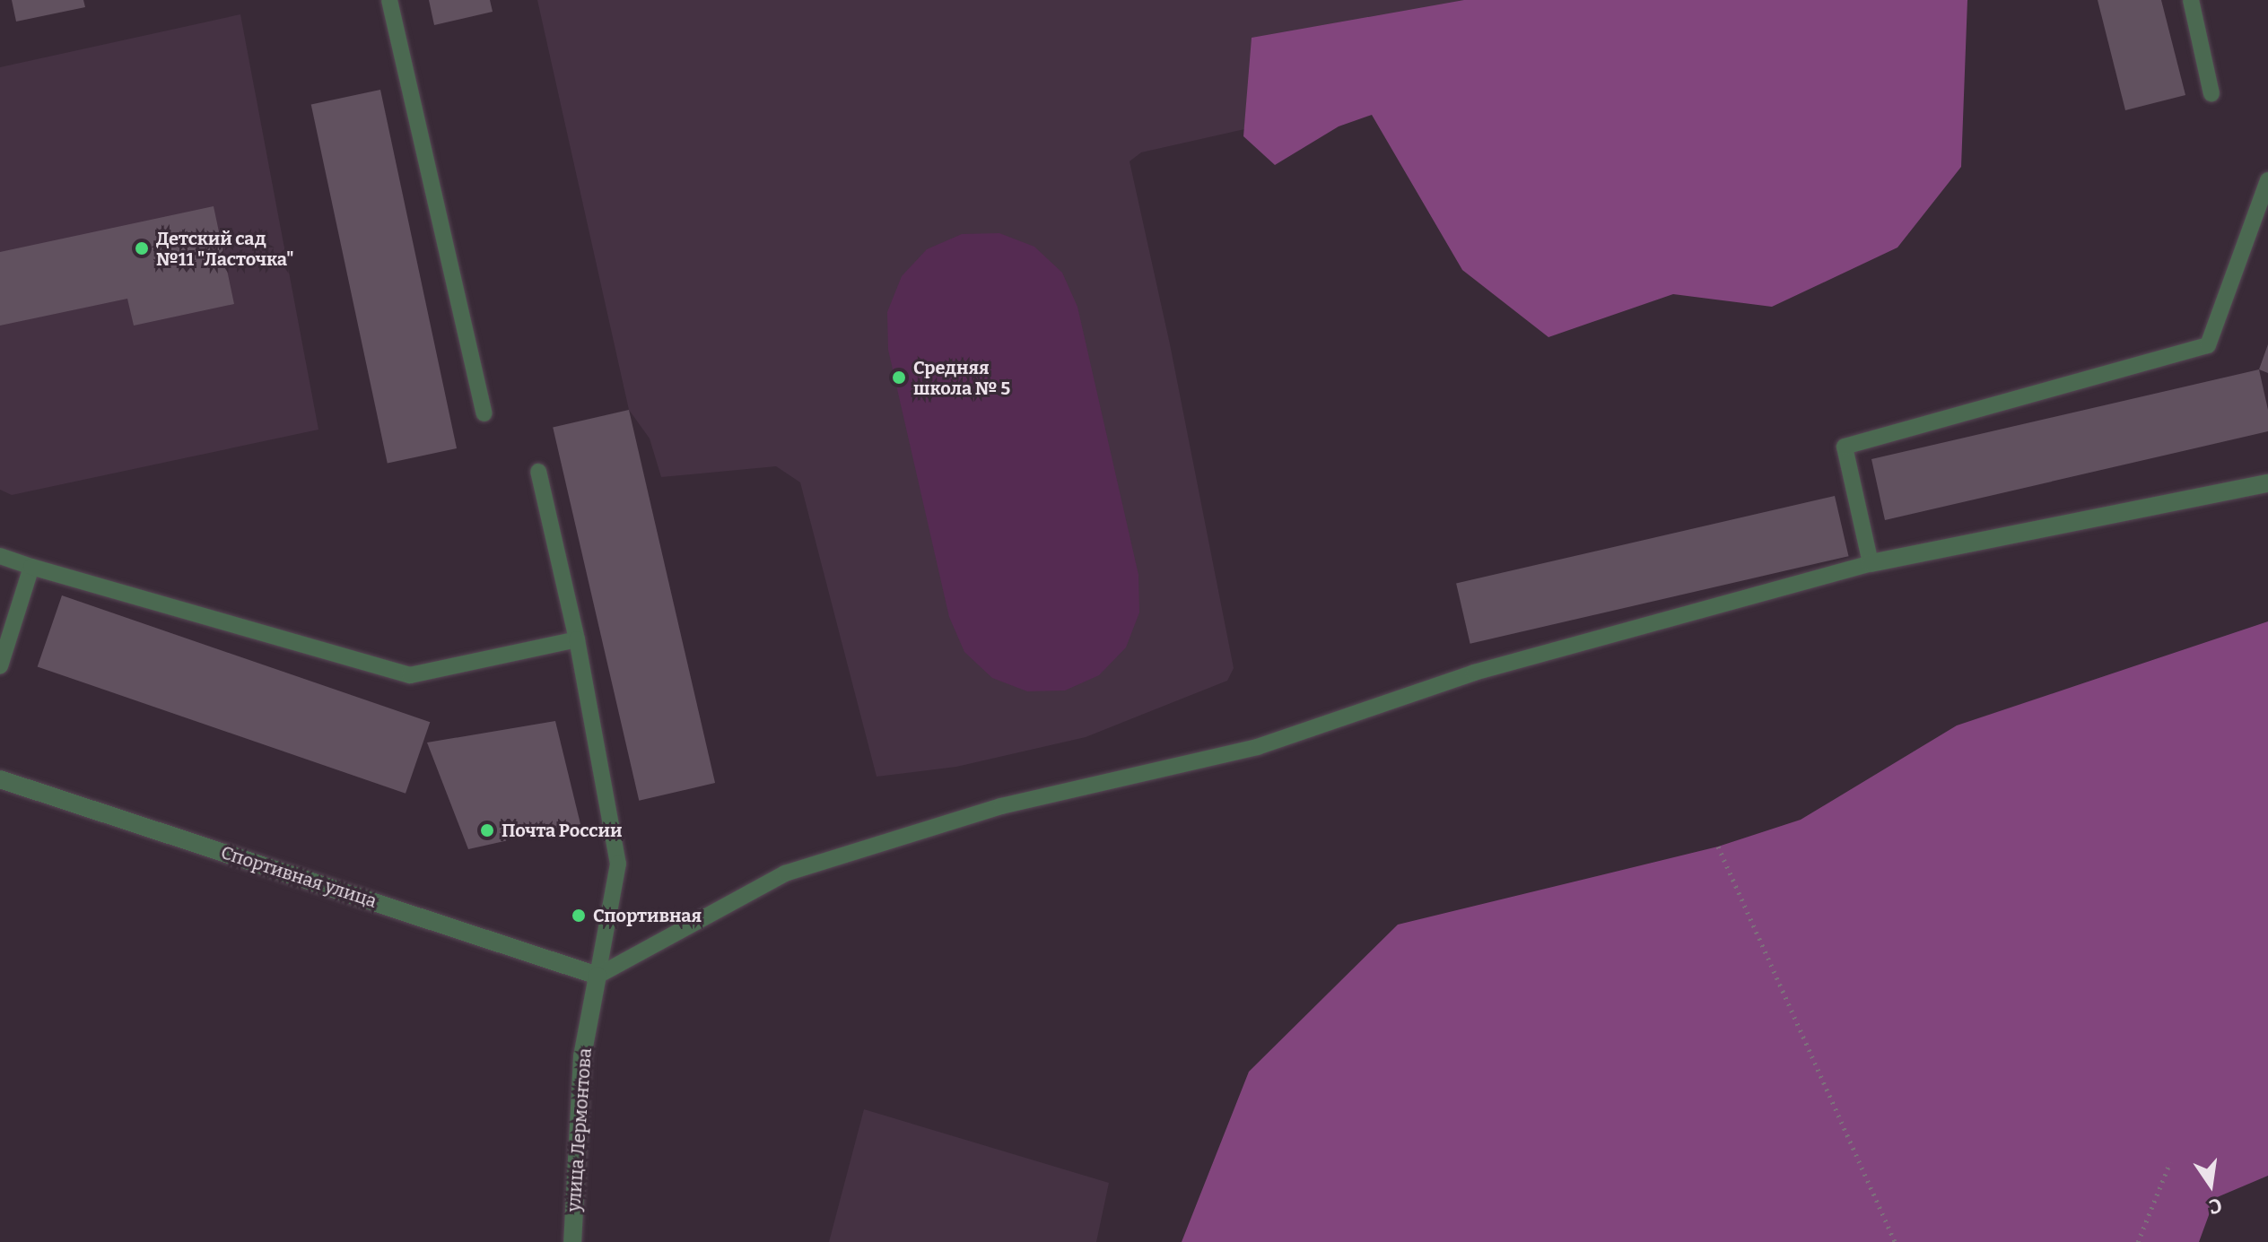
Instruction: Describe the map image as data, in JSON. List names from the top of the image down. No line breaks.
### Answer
{"streets":{"street":["Спортивная улица","улица Лермонтова"]},"crossings":[["Спортивная улица","улица Лермонтова"]],"places":["Детский сад №11 \"Ласточка\"","Средняя школа № 5","Почта России","Спортивная"],"north":"bottom"}
